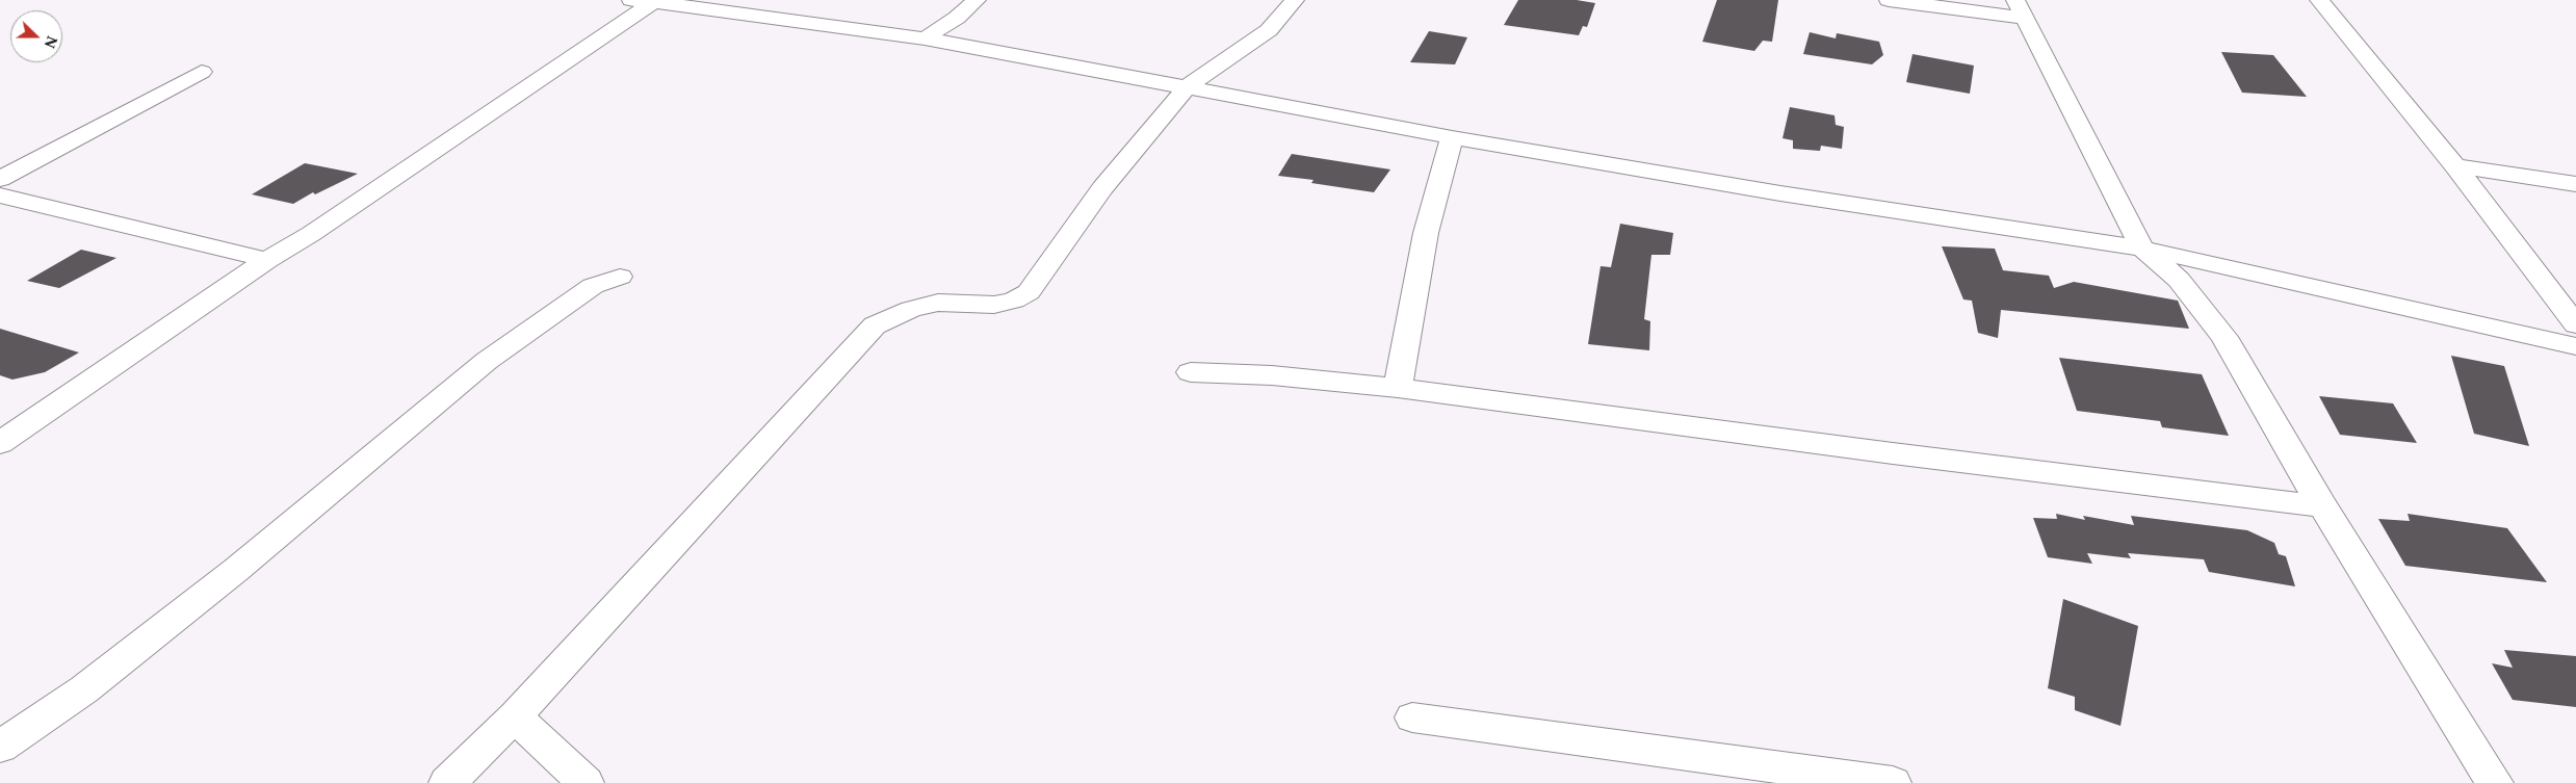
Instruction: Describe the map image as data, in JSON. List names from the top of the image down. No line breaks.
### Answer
{"north":"right"}
